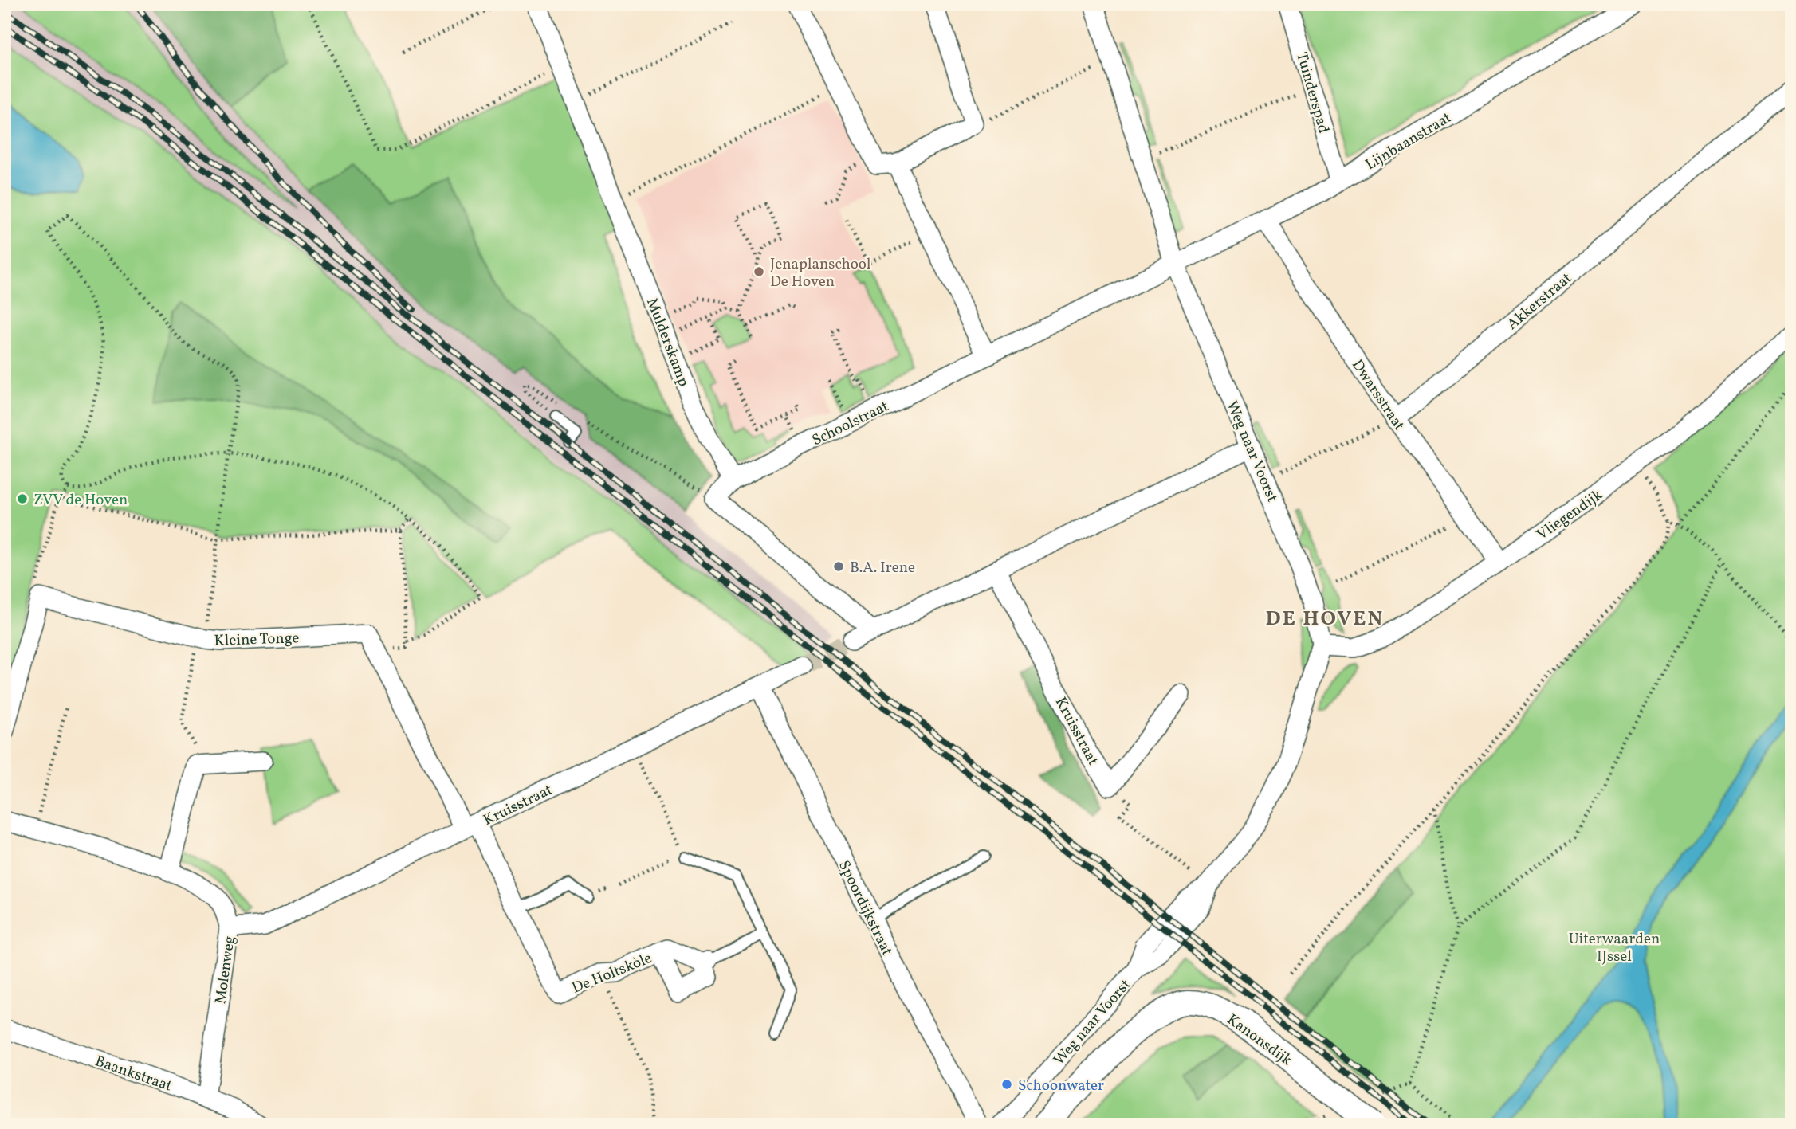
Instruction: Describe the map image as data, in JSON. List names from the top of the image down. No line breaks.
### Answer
{"streets":{"street":["Tuinderspad","Lijnbaanstraat","Akkerstraat","Mulderskamp","Dwarsstraat","Schoolstraat","Weg naar Voorst","Vliegendijk","Kleine Tonge","Kruisstraat","Spoordijkstraat","Molenweg","De Holtskòle","Kanonsdijk","Baankstraat"]},"crossings":[["Tuinderspad","Lijnbaanstraat"],["Lijnbaanstraat","Dwarsstraat"],["Lijnbaanstraat","Schoolstraat"],["Lijnbaanstraat","Weg naar Voorst"],["Akkerstraat","Dwarsstraat"],["Mulderskamp","Schoolstraat"],["Dwarsstraat","Vliegendijk"],["Schoolstraat","Weg naar Voorst"],["Weg naar Voorst","Vliegendijk"],["Kleine Tonge","Kruisstraat"],["Kleine Tonge","De Holtskòle"],["Kruisstraat","Spoordijkstraat"],["Kruisstraat","Molenweg"],["Kruisstraat","De Holtskòle"],["Molenweg","Baankstraat"]],"districts":["DE HOVEN"],"parks":["Uiterwaarden IJssel"],"places":["Jenaplanschool De Hoven","ZVV de Hoven","B.A. Irene","Schoonwater"]}
